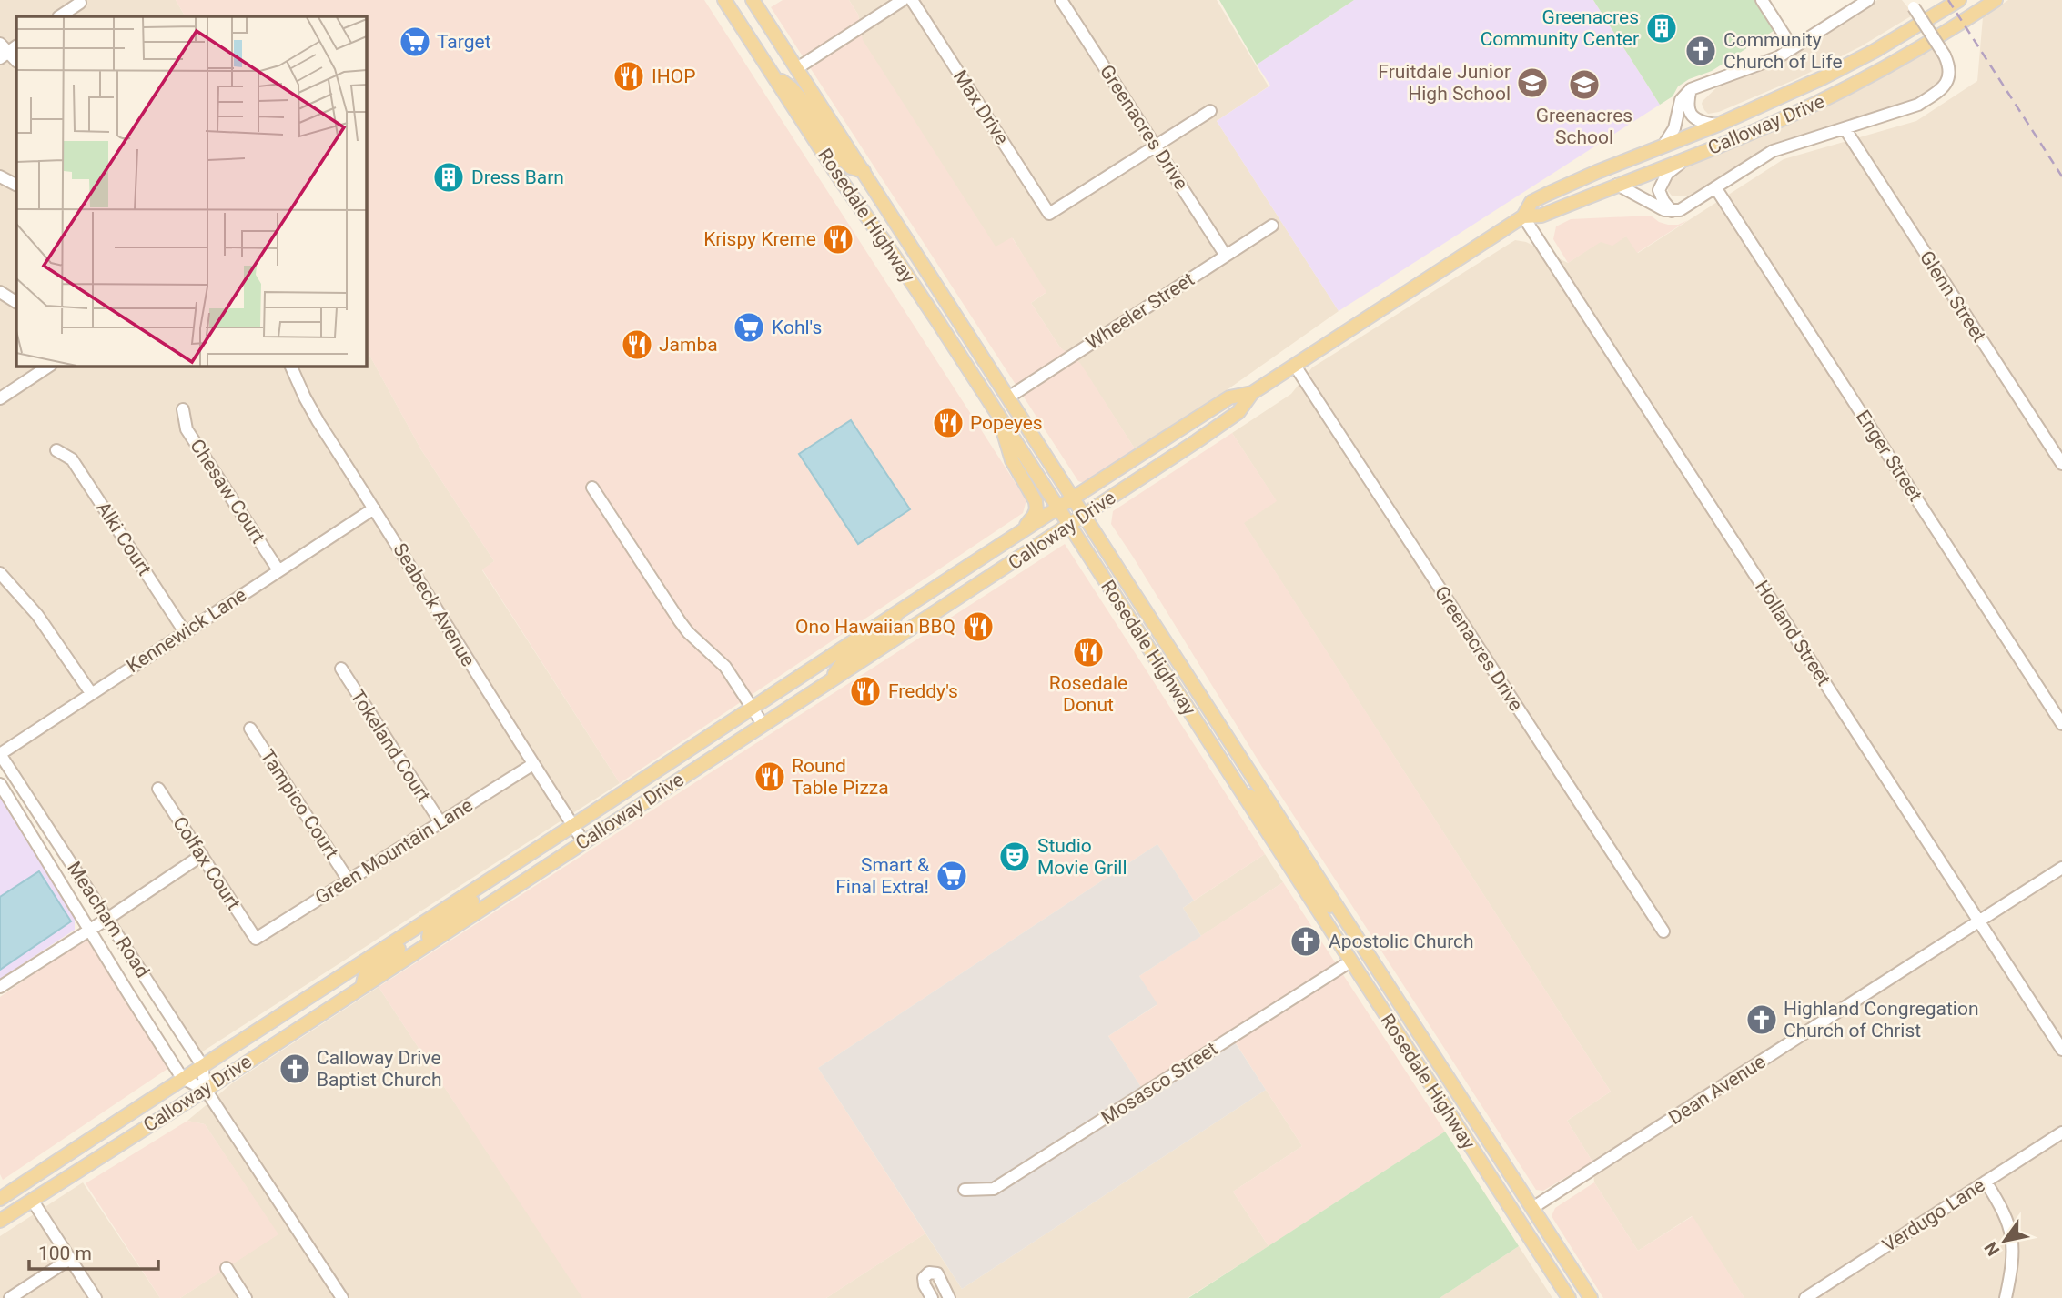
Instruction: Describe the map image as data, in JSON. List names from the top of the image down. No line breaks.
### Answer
{"streets":{"main road":["Calloway Drive","Rosedale Highway"],"street":["Max Drive","Greenacres Drive","Glenn Street","Wheeler Street","Enger Street","Chesaw Court","Alki Court","Seabeck Avenue","Kennewick Lane","Holland Street","Tokeland Court","Tampico Court","Green Mountain Lane","Colfax Court","Meacham Road","Mosasco Street","Dean Avenue","Verdugo Lane"]},"crossings":[["Max Drive","Greenacres Drive"],["Calloway Drive","Greenacres Drive"],["Calloway Drive","Rosedale Highway"],["Calloway Drive","Seabeck Avenue"],["Calloway Drive","Holland Street"],["Calloway Drive","Meacham Road"],["Greenacres Drive","Wheeler Street"],["Rosedale Highway","Wheeler Street"],["Rosedale Highway","Mosasco Street"],["Rosedale Highway","Dean Avenue"],["Chesaw Court","Kennewick Lane"],["Alki Court","Kennewick Lane"],["Seabeck Avenue","Kennewick Lane"],["Seabeck Avenue","Green Mountain Lane"],["Kennewick Lane","Meacham Road"],["Holland Street","Dean Avenue"],["Tokeland Court","Green Mountain Lane"],["Tampico Court","Green Mountain Lane"],["Green Mountain Lane","Colfax Court"]],"places":{"building":["Greenacres Community Center","Dress Barn"],"supermarket":["Target","Kohl's","Smart & Final Extra!"],"church":["Community Church of Life","Apostolic Church","Highland Congregation Church of Christ","Calloway Drive Baptist Church"],"restaurant":["IHOP","Krispy Kreme","Jamba","Popeyes","Ono Hawaiian BBQ","Rosedale Donut","Freddy's","Round Table Pizza"],"school or university":["Fruitdale Junior High School","Greenacres School"],"theatre":["Studio Movie Grill"]},"scale_bar":"100 m","north":"bottom left"}
